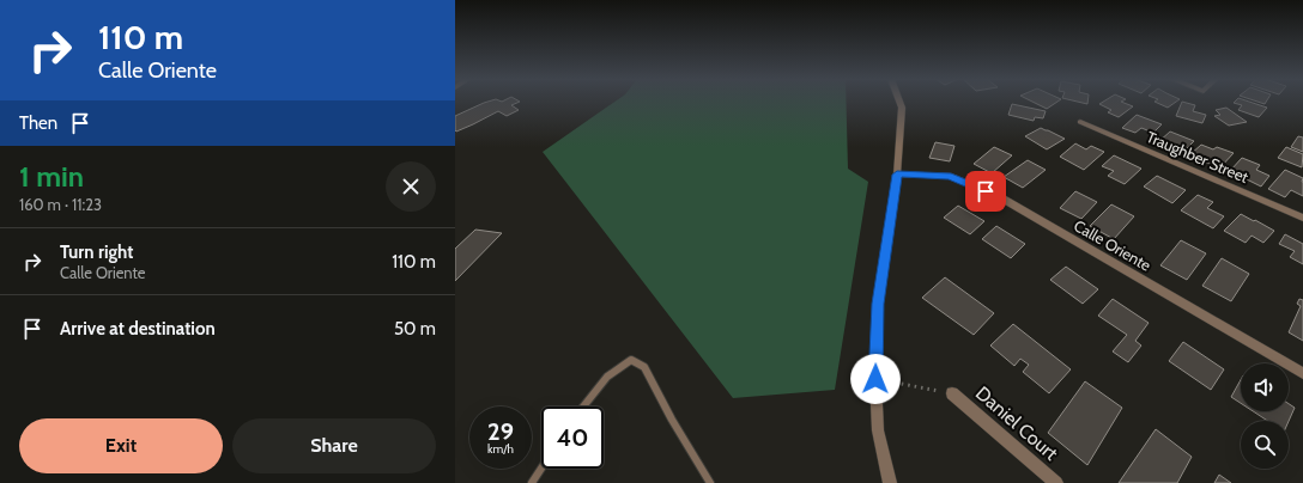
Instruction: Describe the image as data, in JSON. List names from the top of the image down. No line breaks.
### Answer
{"streets":{"street":["Traughber Street","Calle Oriente","Daniel Court"]},"page":{"turn":["110 m","Calle Oriente"],"then":"Then","heading":["1 min","160 m · 11:23"],"list":[{"name":"Turn right","note":"Calle Oriente","value":"110 m"},{"name":"Arrive at destination","value":"50 m"}],"speed":"29 km/h","limit":"40","buttons":["Exit","Share"]}}
